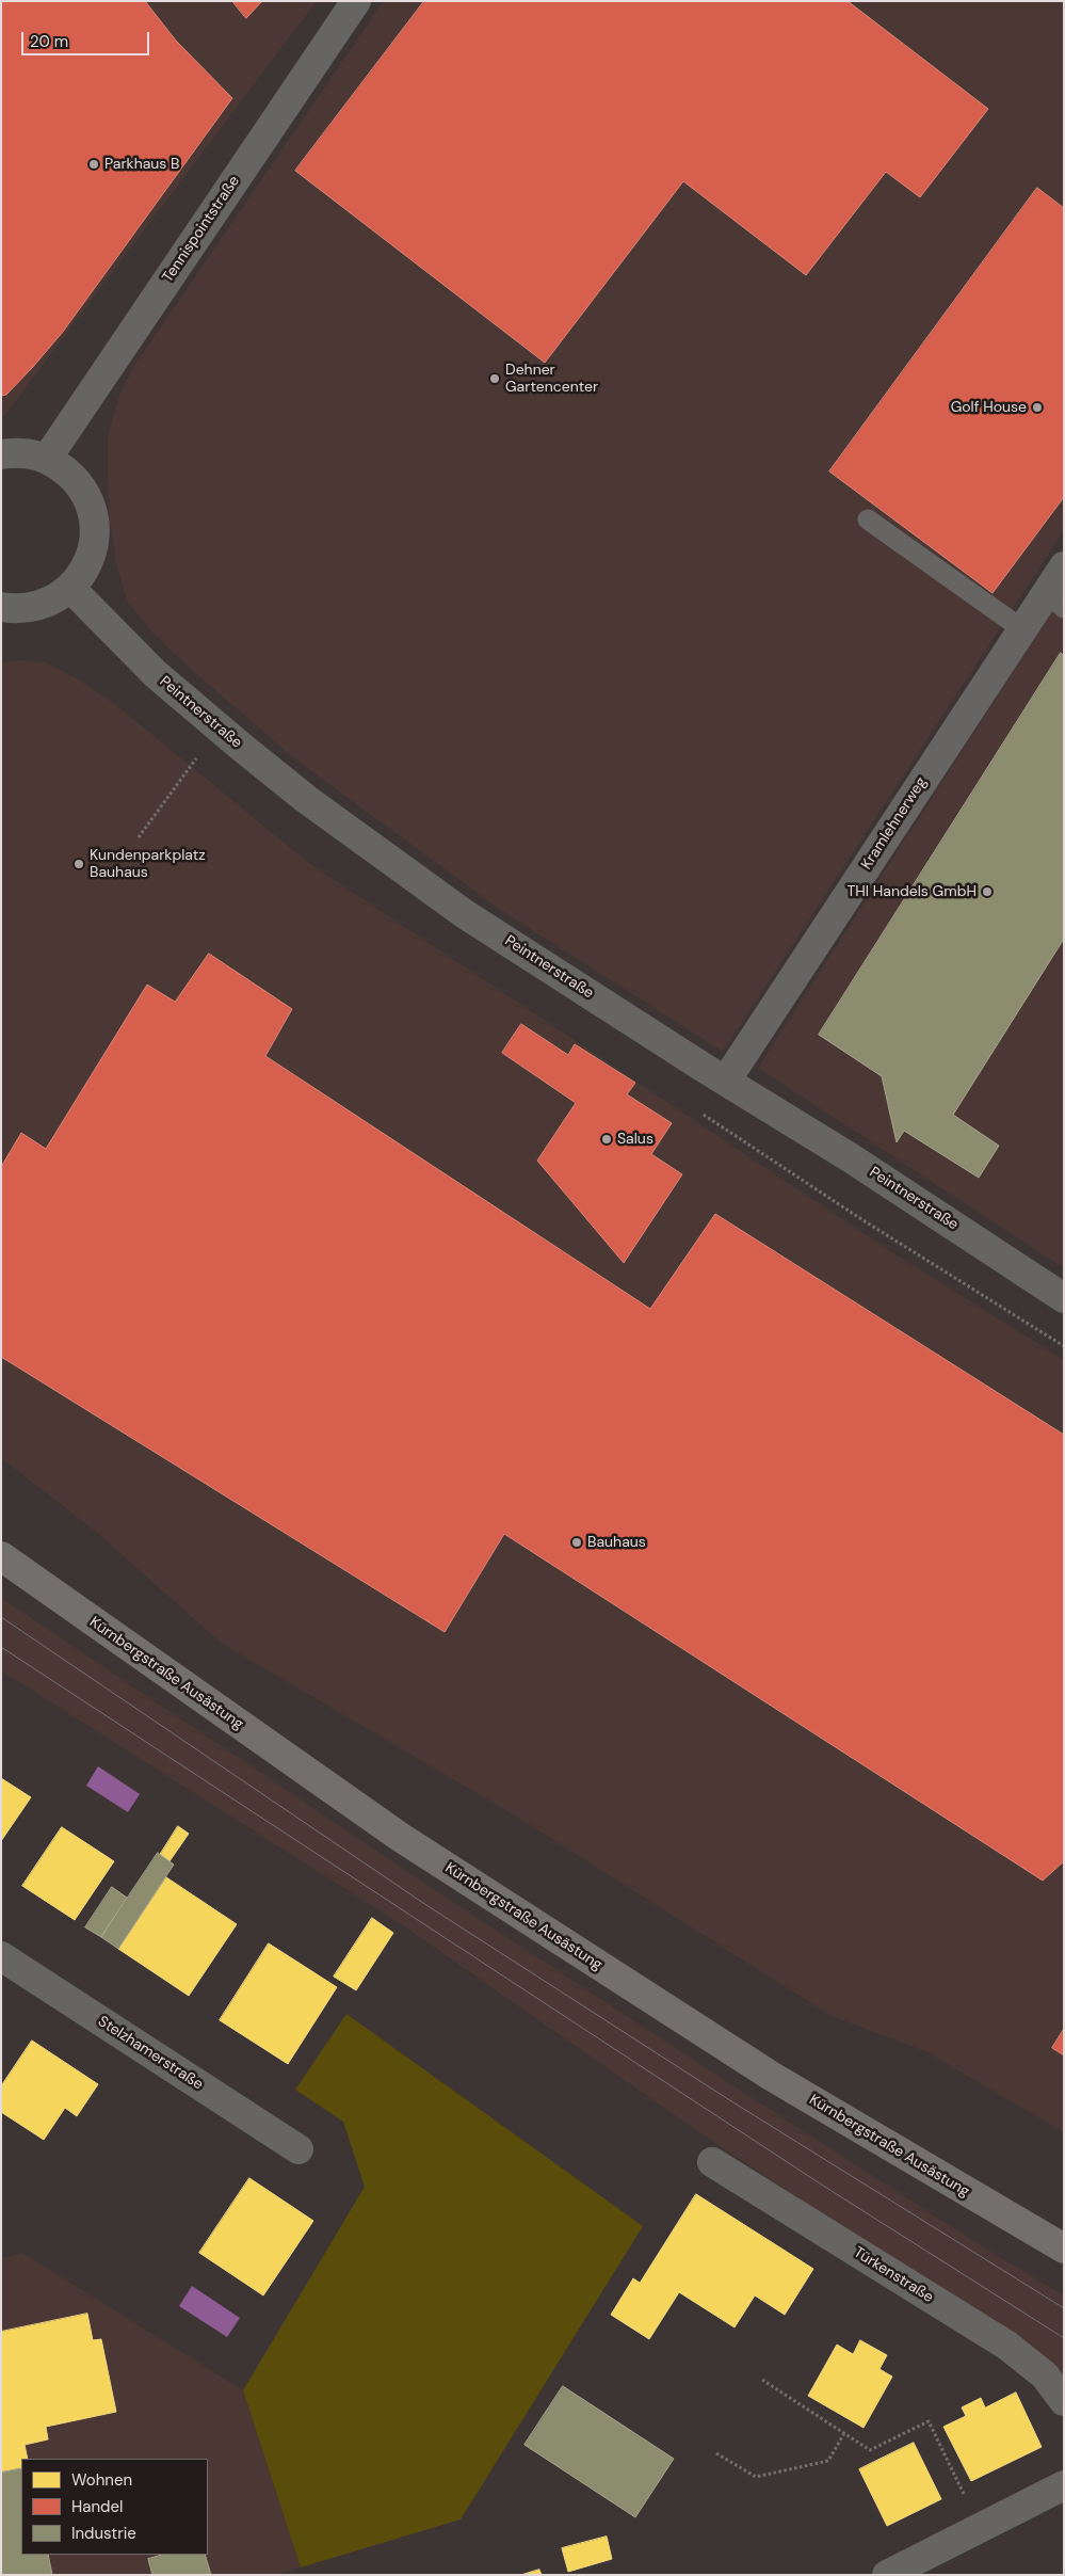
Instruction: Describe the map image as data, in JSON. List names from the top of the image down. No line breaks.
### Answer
{"streets":{"main road":["Kürnbergstraße Ausästung"],"street":["Tennispointstraße","Peintnerstraße","Kramlehnerweg","Stelzhamerstraße","Türkenstraße"]},"crossings":[["Peintnerstraße","Kramlehnerweg"]],"places":["Parkhaus B","Dehner Gartencenter","Golf House","Kundenparkplatz Bauhaus","THI Handels GmbH","Salus","Bauhaus"],"legend":["Wohnen","Handel","Industrie"],"scale_bar":"20 m"}
